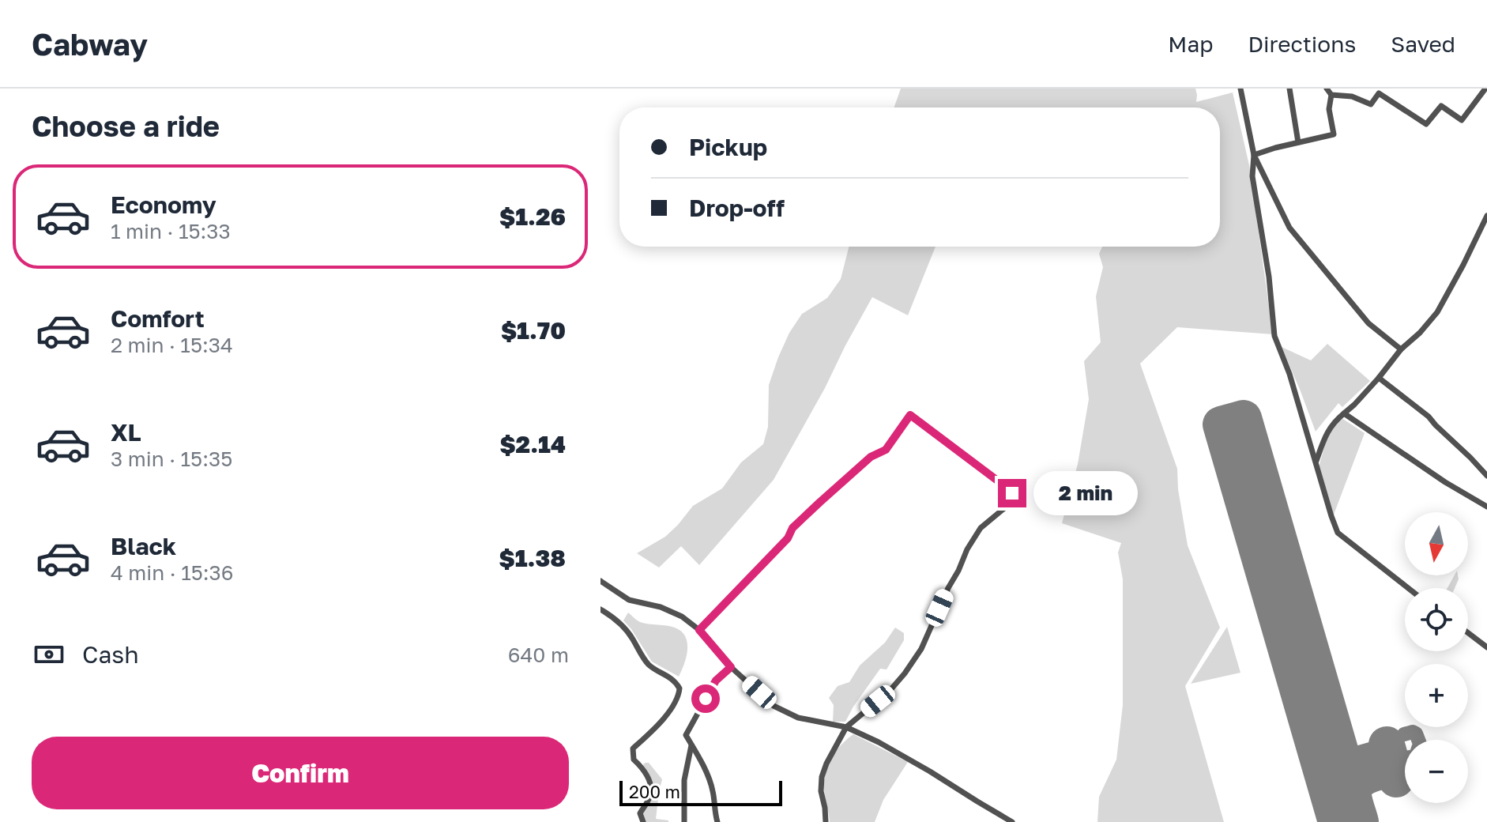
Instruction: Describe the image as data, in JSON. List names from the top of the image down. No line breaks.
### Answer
{"scale_bar":"200 m","north":"bottom","page":{"header":"Cabway","nav":["Map","Directions","Saved"],"heading":"Choose a ride","banner":["Pickup","Drop-off"],"list":[{"name":"Economy","note":"1 min · 15:33","value":"$1.26"},{"name":"Comfort","note":"2 min · 15:34","value":"$1.70"},{"name":"XL","note":"3 min · 15:35","value":"$2.14"},{"name":"Black","note":"4 min · 15:36","value":"$1.38"}],"bubble":"2 min","map_buttons":["+","−"],"pay":["Cash","640 m"],"buttons":"Confirm","scale":"200 m"}}
